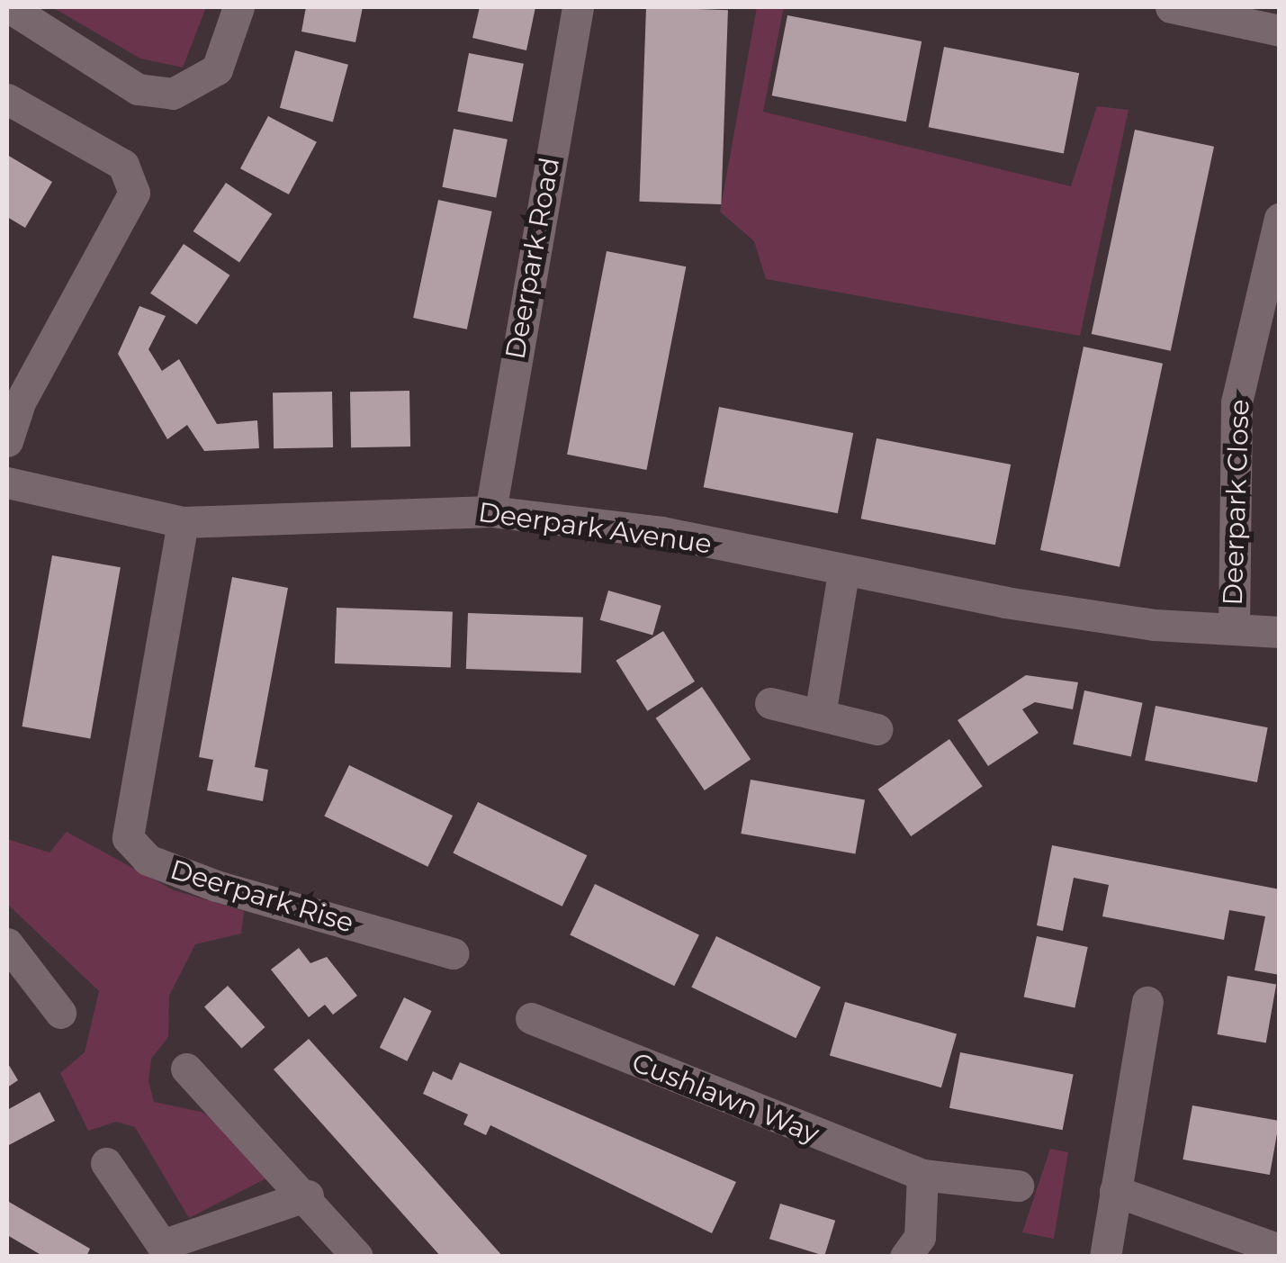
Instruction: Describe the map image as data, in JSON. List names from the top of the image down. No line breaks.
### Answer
{"streets":{"street":["Deerpark Road","Deerpark Close","Deerpark Avenue","Deerpark Rise","Cushlawn Way"]},"crossings":[["Deerpark Road","Deerpark Avenue"],["Deerpark Close","Deerpark Avenue"],["Deerpark Avenue","Deerpark Rise"]]}
